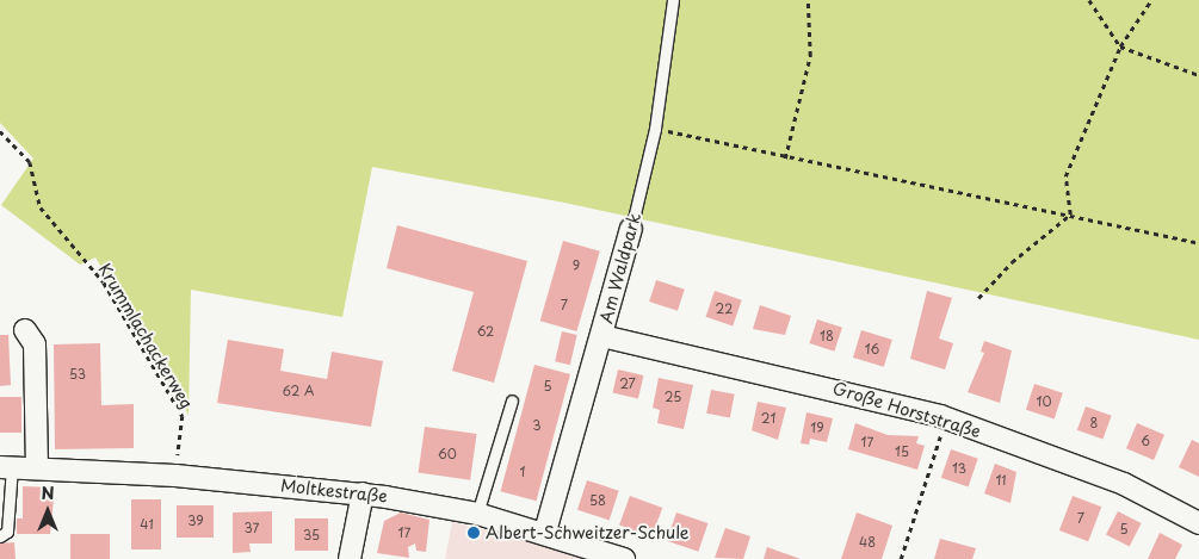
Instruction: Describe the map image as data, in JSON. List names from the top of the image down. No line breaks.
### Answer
{"streets":{"street":["Am Waldpark","Große Horststraße","Moltkestraße"],"path":["Krummlachackerweg"]},"crossings":[["Am Waldpark","Große Horststraße"],["Am Waldpark","Moltkestraße"],["Krummlachackerweg","Moltkestraße"]],"places":["Albert-Schweitzer-Schule"],"house_numbers":["9","7","22","62","18","16","53","27","5","62 A","25","10","21","8","3","19","6","17","15","60","13","1","11","58","7","39","41","37","5","17","35","48"],"north":"top"}
